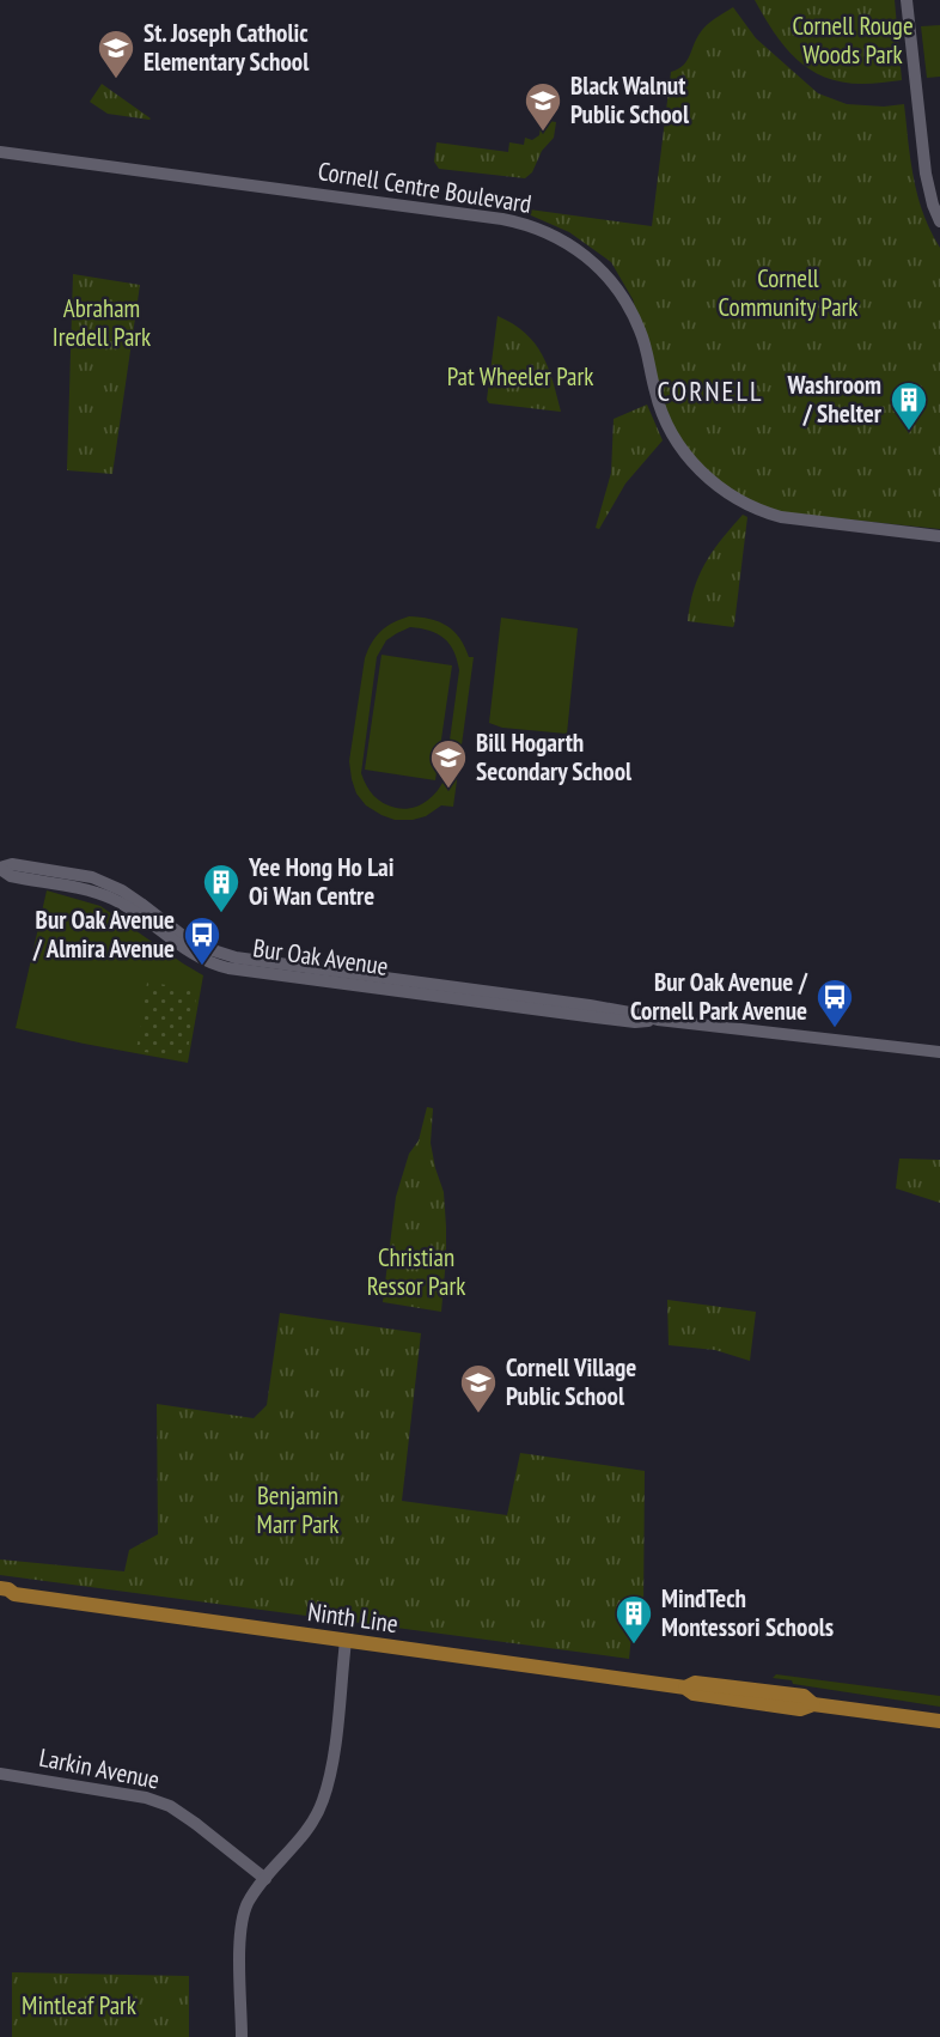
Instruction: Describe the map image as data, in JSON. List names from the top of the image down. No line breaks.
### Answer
{"streets":{"main road":["Ninth Line"],"street":["Cornell Centre Boulevard","Bur Oak Avenue","Larkin Avenue"]},"districts":["CORNELL"],"parks":["Cornell Rouge Woods Park","Cornell Community Park","Abraham Iredell Park","Pat Wheeler Park","Christian Ressor Park","Benjamin Marr Park","Mintleaf Park"],"places":{"school or university":["St. Joseph Catholic Elementary School","Black Walnut Public School","Bill Hogarth Secondary School","Cornell Village Public School"],"building":["Washroom / Shelter","Yee Hong Ho Lai Oi Wan Centre","MindTech Montessori Schools"],"bus stop":["Bur Oak Avenue / Almira Avenue","Bur Oak Avenue / Cornell Park Avenue"]}}
